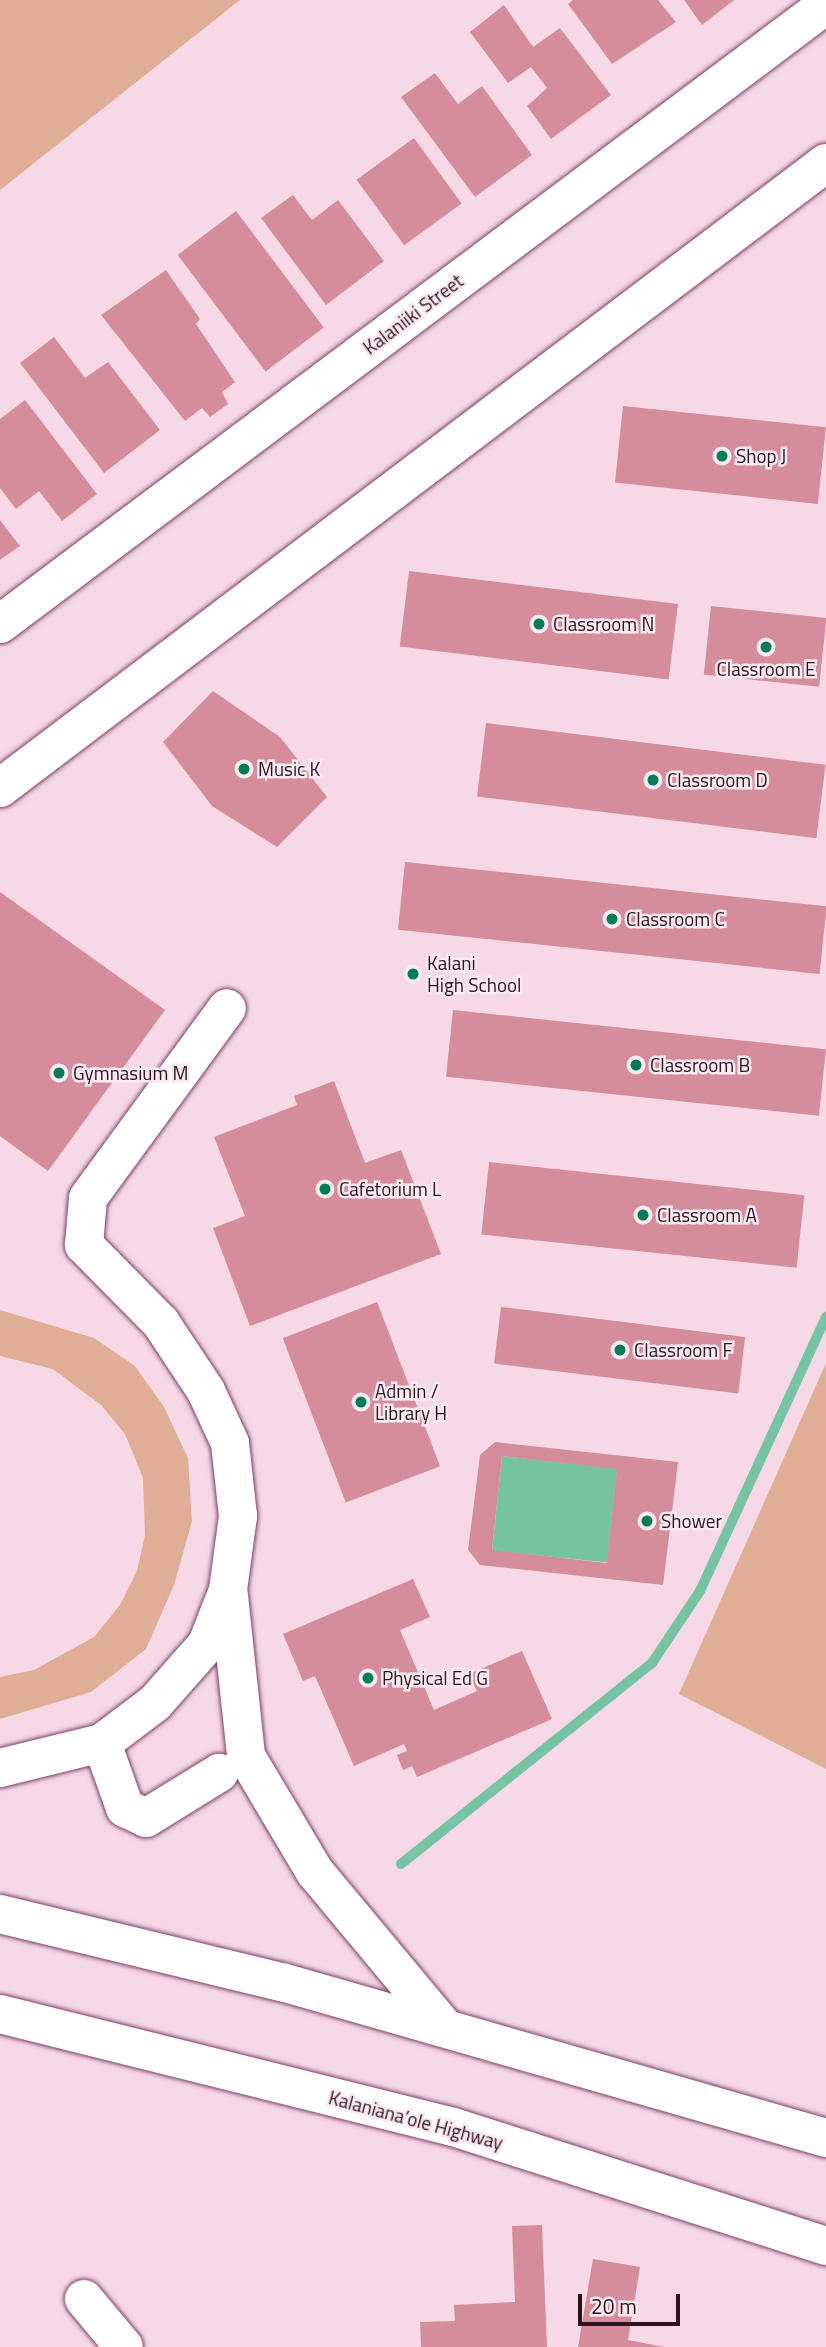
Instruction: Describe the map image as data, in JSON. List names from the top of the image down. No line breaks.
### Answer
{"streets":{"main road":["Kalaniiki Street","Kalaniana’ole Highway"]},"places":["Shop J","Classroom N","Classroom E","Music K","Classroom D","Classroom C","Kalani High School","Classroom B","Gymnasium M","Cafetorium L","Classroom A","Classroom F","Admin / Library H","Shower","Physical Ed G"],"scale_bar":"20 m"}
